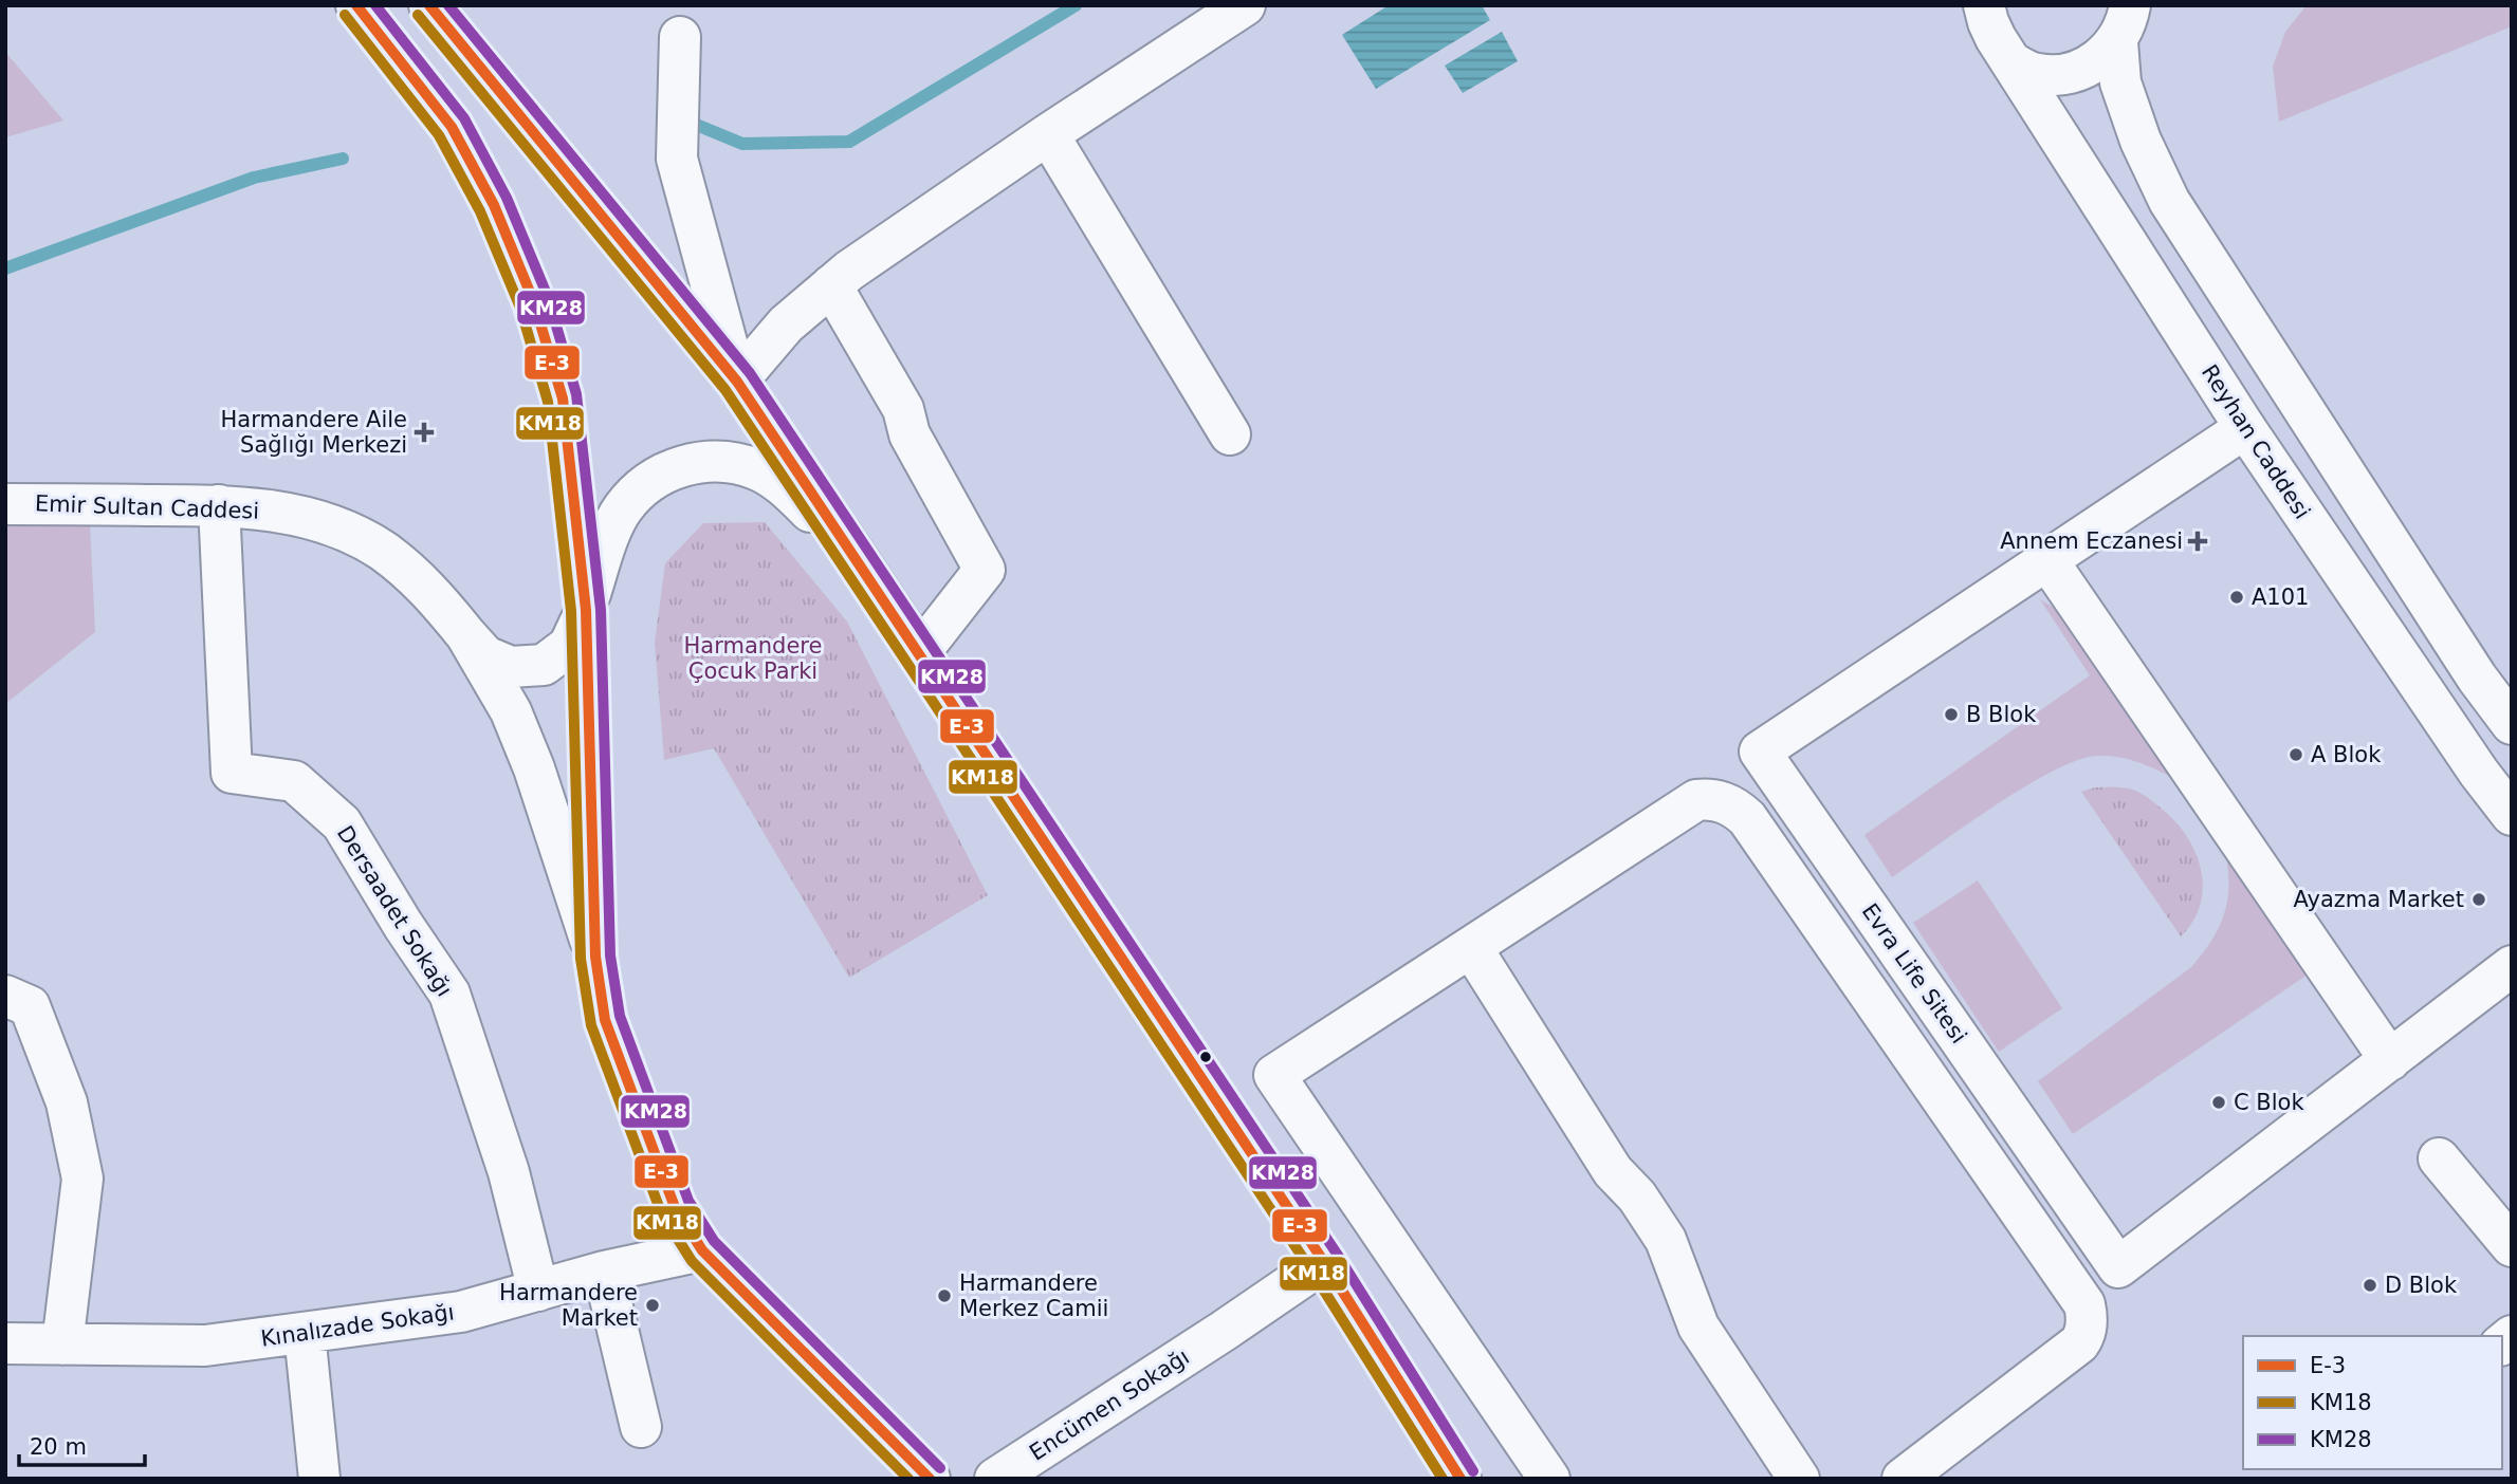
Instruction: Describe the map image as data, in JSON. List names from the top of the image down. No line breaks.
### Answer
{"streets":{"main road":["Reyhan Caddesi","Emir Sultan Caddesi","Dersaadet Sokağı","Evra Life Sitesi","Kınalızade Sokağı","Encümen Sokağı"]},"crossings":[["Reyhan Caddesi","Evra Life Sitesi"],["Emir Sultan Caddesi","Dersaadet Sokağı"],["Dersaadet Sokağı","Kınalızade Sokağı"]],"parks":["Harmandere Çocuk Parki"],"places":{"health":["Harmandere Aile Sağlığı Merkezi","Annem Eczanesi"],"other":["A101","B Blok","A Blok","Ayazma Market","C Blok","D Blok","Harmandere Merkez Camii","Harmandere Market"]},"lines":["transit line E-3","transit line KM28","transit line KM18"],"legend":["E-3","KM18","KM28"],"scale_bar":"20 m"}
